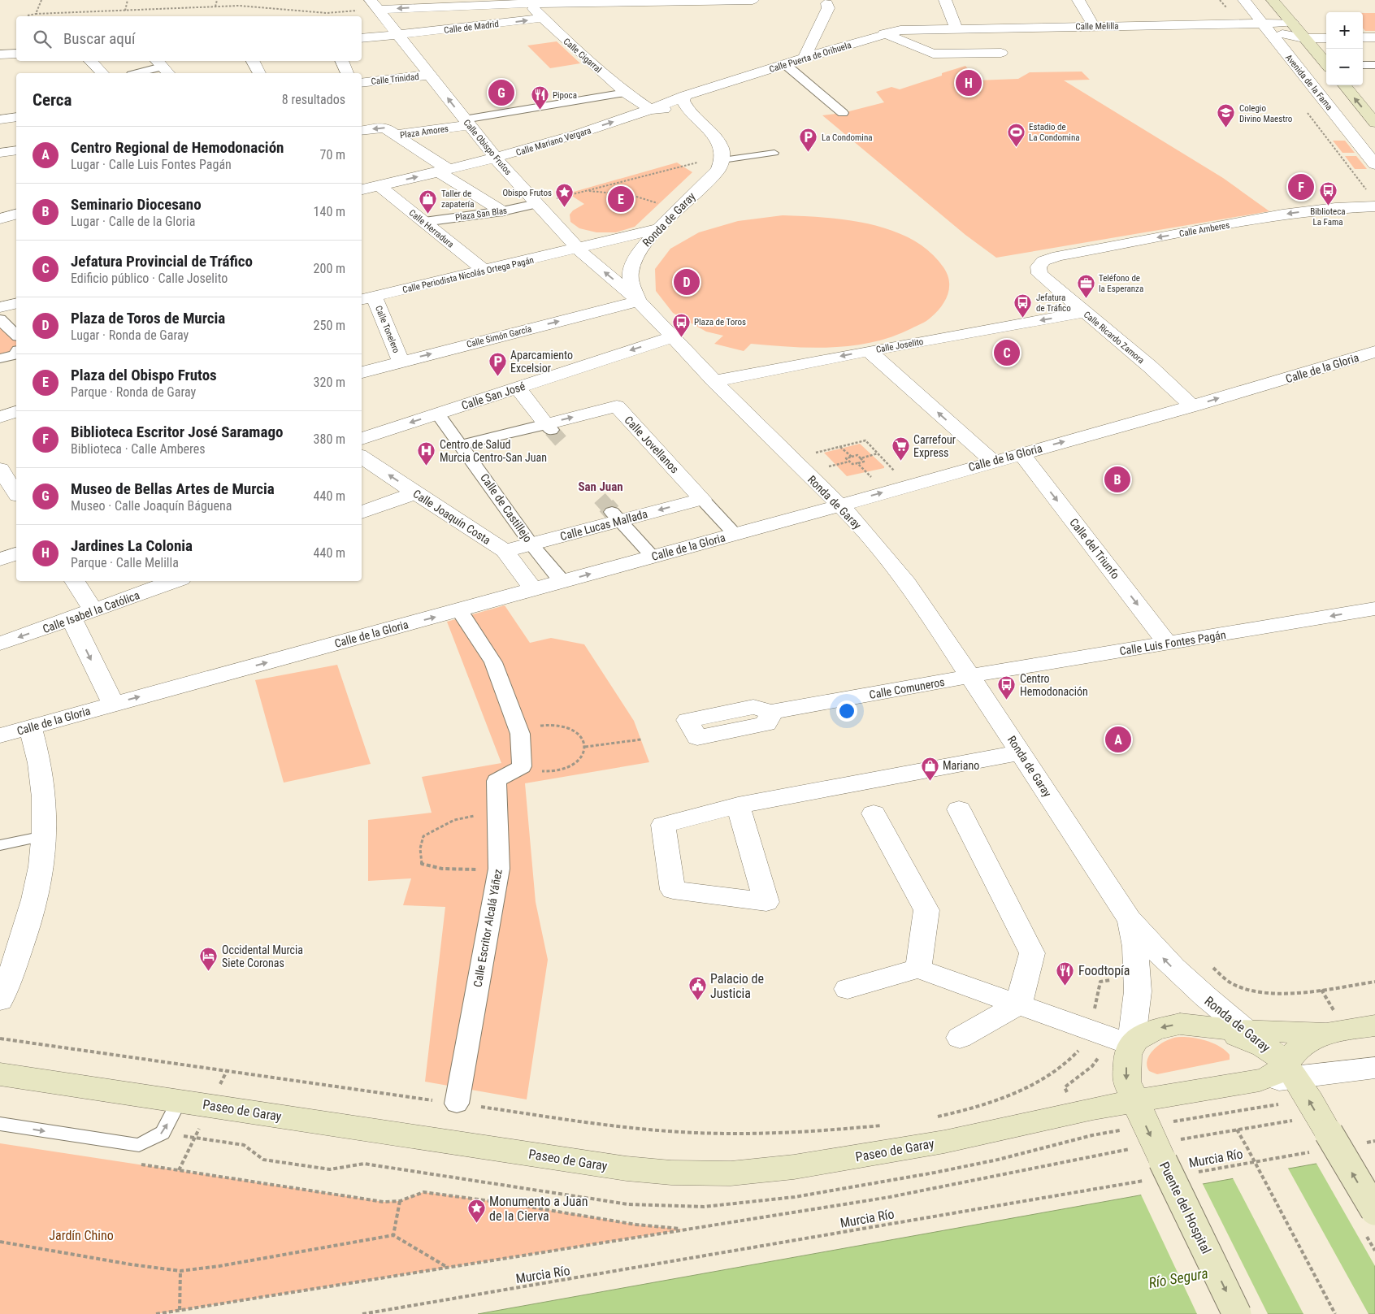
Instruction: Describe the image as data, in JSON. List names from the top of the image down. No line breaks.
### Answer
{"streets":{"main road":["Ronda de Garay","Paseo de Garay","Puente del Hospital"],"street":["Calle Melilla","Calle de Madrid","Calle Cigarral","Calle Puerta de Orihuela","Calle Trinidad","Avenida de la Fama","Plaza Amores","Calle Mariano Vergara","Calle Obispo Frutos","Plaza San Blas","Calle Herradura","Calle Amberes","Calle Periodista Nicolás Ortega Pagán","Calle Tonelero","Calle Simón García","Calle Ricardo Zamora","Calle Joselito","Calle de la Gloria","Calle San José","Calle Jovellanos","Calle de Castillejo","Calle Joaquín Costa","Calle Lucas Mallada","Calle del Triunfo","Calle Isabel la Católica","Calle Luis Fontes Pagán","Calle Comuneros","Calle Escritor Alcalá Yáñez"],"path":["Murcia Río"]},"crossings":[["Calle Melilla","Calle Puerta de Orihuela"],["Calle de Madrid","Calle Cigarral"],["Calle de Madrid","Calle Obispo Frutos"],["Calle Cigarral","Calle Mariano Vergara"],["Calle Puerta de Orihuela","Calle Mariano Vergara"],["Calle Trinidad","Calle Obispo Frutos"],["Plaza Amores","Calle Mariano Vergara"],["Plaza Amores","Calle Obispo Frutos"],["Plaza Amores","Plaza San Blas"],["Calle Mariano Vergara","Calle Obispo Frutos"],["Calle Mariano Vergara","Calle Herradura"],["Calle Obispo Frutos","Plaza San Blas"],["Calle Obispo Frutos","Ronda de Garay"],["Calle Obispo Frutos","Calle Periodista Nicolás Ortega Pagán"],["Calle Obispo Frutos","Calle Simón García"],["Plaza San Blas","Calle Herradura"],["Ronda de Garay","Calle Periodista Nicolás Ortega Pagán"],["Ronda de Garay","Calle Simón García"],["Ronda de Garay","Calle Joselito"],["Ronda de Garay","Calle de la Gloria"],["Ronda de Garay","Calle San José"],["Ronda de Garay","Calle Luis Fontes Pagán"],["Ronda de Garay","Calle Comuneros"],["Ronda de Garay","Paseo de Garay"],["Ronda de Garay","Murcia Río"],["Ronda de Garay","Puente del Hospital"],["Calle Herradura","Calle Periodista Nicolás Ortega Pagán"],["Calle Amberes","Calle Ricardo Zamora"],["Calle Periodista Nicolás Ortega Pagán","Calle Tonelero"],["Calle Tonelero","Calle Simón García"],["Calle Ricardo Zamora","Calle Joselito"],["Calle Ricardo Zamora","Calle de la Gloria"],["Calle de la Gloria","Calle Jovellanos"],["Calle de la Gloria","Calle de Castillejo"],["Calle de la Gloria","Calle Joaquín Costa"],["Calle de la Gloria","Calle del Triunfo"],["Calle San José","Calle de Castillejo"],["Calle Jovellanos","Calle Lucas Mallada"],["Calle de Castillejo","Calle Lucas Mallada"],["Calle Joaquín Costa","Calle Lucas Mallada"],["Calle del Triunfo","Calle Luis Fontes Pagán"],["Calle Luis Fontes Pagán","Calle Comuneros"],["Paseo de Garay","Murcia Río"],["Paseo de Garay","Puente del Hospital"],["Murcia Río","Puente del Hospital"]],"one_way":["Calle Joselito","Calle de la Gloria","Calle San José","Calle Jovellanos","Calle Lucas Mallada","Calle del Triunfo","Calle Isabel la Católica","Calle Luis Fontes Pagán"],"districts":["San Juan"],"water":["Río Segura"],"parks":["Jardín Chino"],"places":{"restaurant":["Pipoca","Foodtopía"],"school or university":["Colegio Divino Maestro"],"sports":["Estadio de La Condomina"],"parking":["La Condomina","Aparcamiento Excelsior"],"bus stop":["Biblioteca La Fama","Jefatura de Tráfico","Plaza de Toros","Centro Hemodonación"],"place":["Obispo Frutos","Monumento a Juan de la Cierva"],"shop":["Taller de zapatería","Mariano"],"office":["Teléfono de la Esperanza"],"supermarket":["Carrefour Express"],"hospital":["Centro de Salud Murcia Centro-San Juan"],"hotel":["Occidental Murcia Siete Coronas"],"public building":["Palacio de Justicia"]},"page":{"map_buttons":["+","−"],"search":"Buscar aquí","pins":["H","G","F","E","D","C","B","A"],"heading":["Cerca","8 resultados"],"list":[{"mark":"A","name":"Centro Regional de Hemodonación","note":"Lugar · Calle Luis Fontes Pagán","value":"70 m"},{"mark":"B","name":"Seminario Diocesano","note":"Lugar · Calle de la Gloria","value":"140 m"},{"mark":"C","name":"Jefatura Provincial de Tráfico","note":"Edificio público · Calle Joselito","value":"200 m"},{"mark":"D","name":"Plaza de Toros de Murcia","note":"Lugar · Ronda de Garay","value":"250 m"},{"mark":"E","name":"Plaza del Obispo Frutos","note":"Parque · Ronda de Garay","value":"320 m"},{"mark":"F","name":"Biblioteca Escritor José Saramago","note":"Biblioteca · Calle Amberes","value":"380 m"},{"mark":"G","name":"Museo de Bellas Artes de Murcia","note":"Museo · Calle Joaquín Báguena","value":"440 m"},{"mark":"H","name":"Jardines La Colonia","note":"Parque · Calle Melilla","value":"440 m"}]}}
